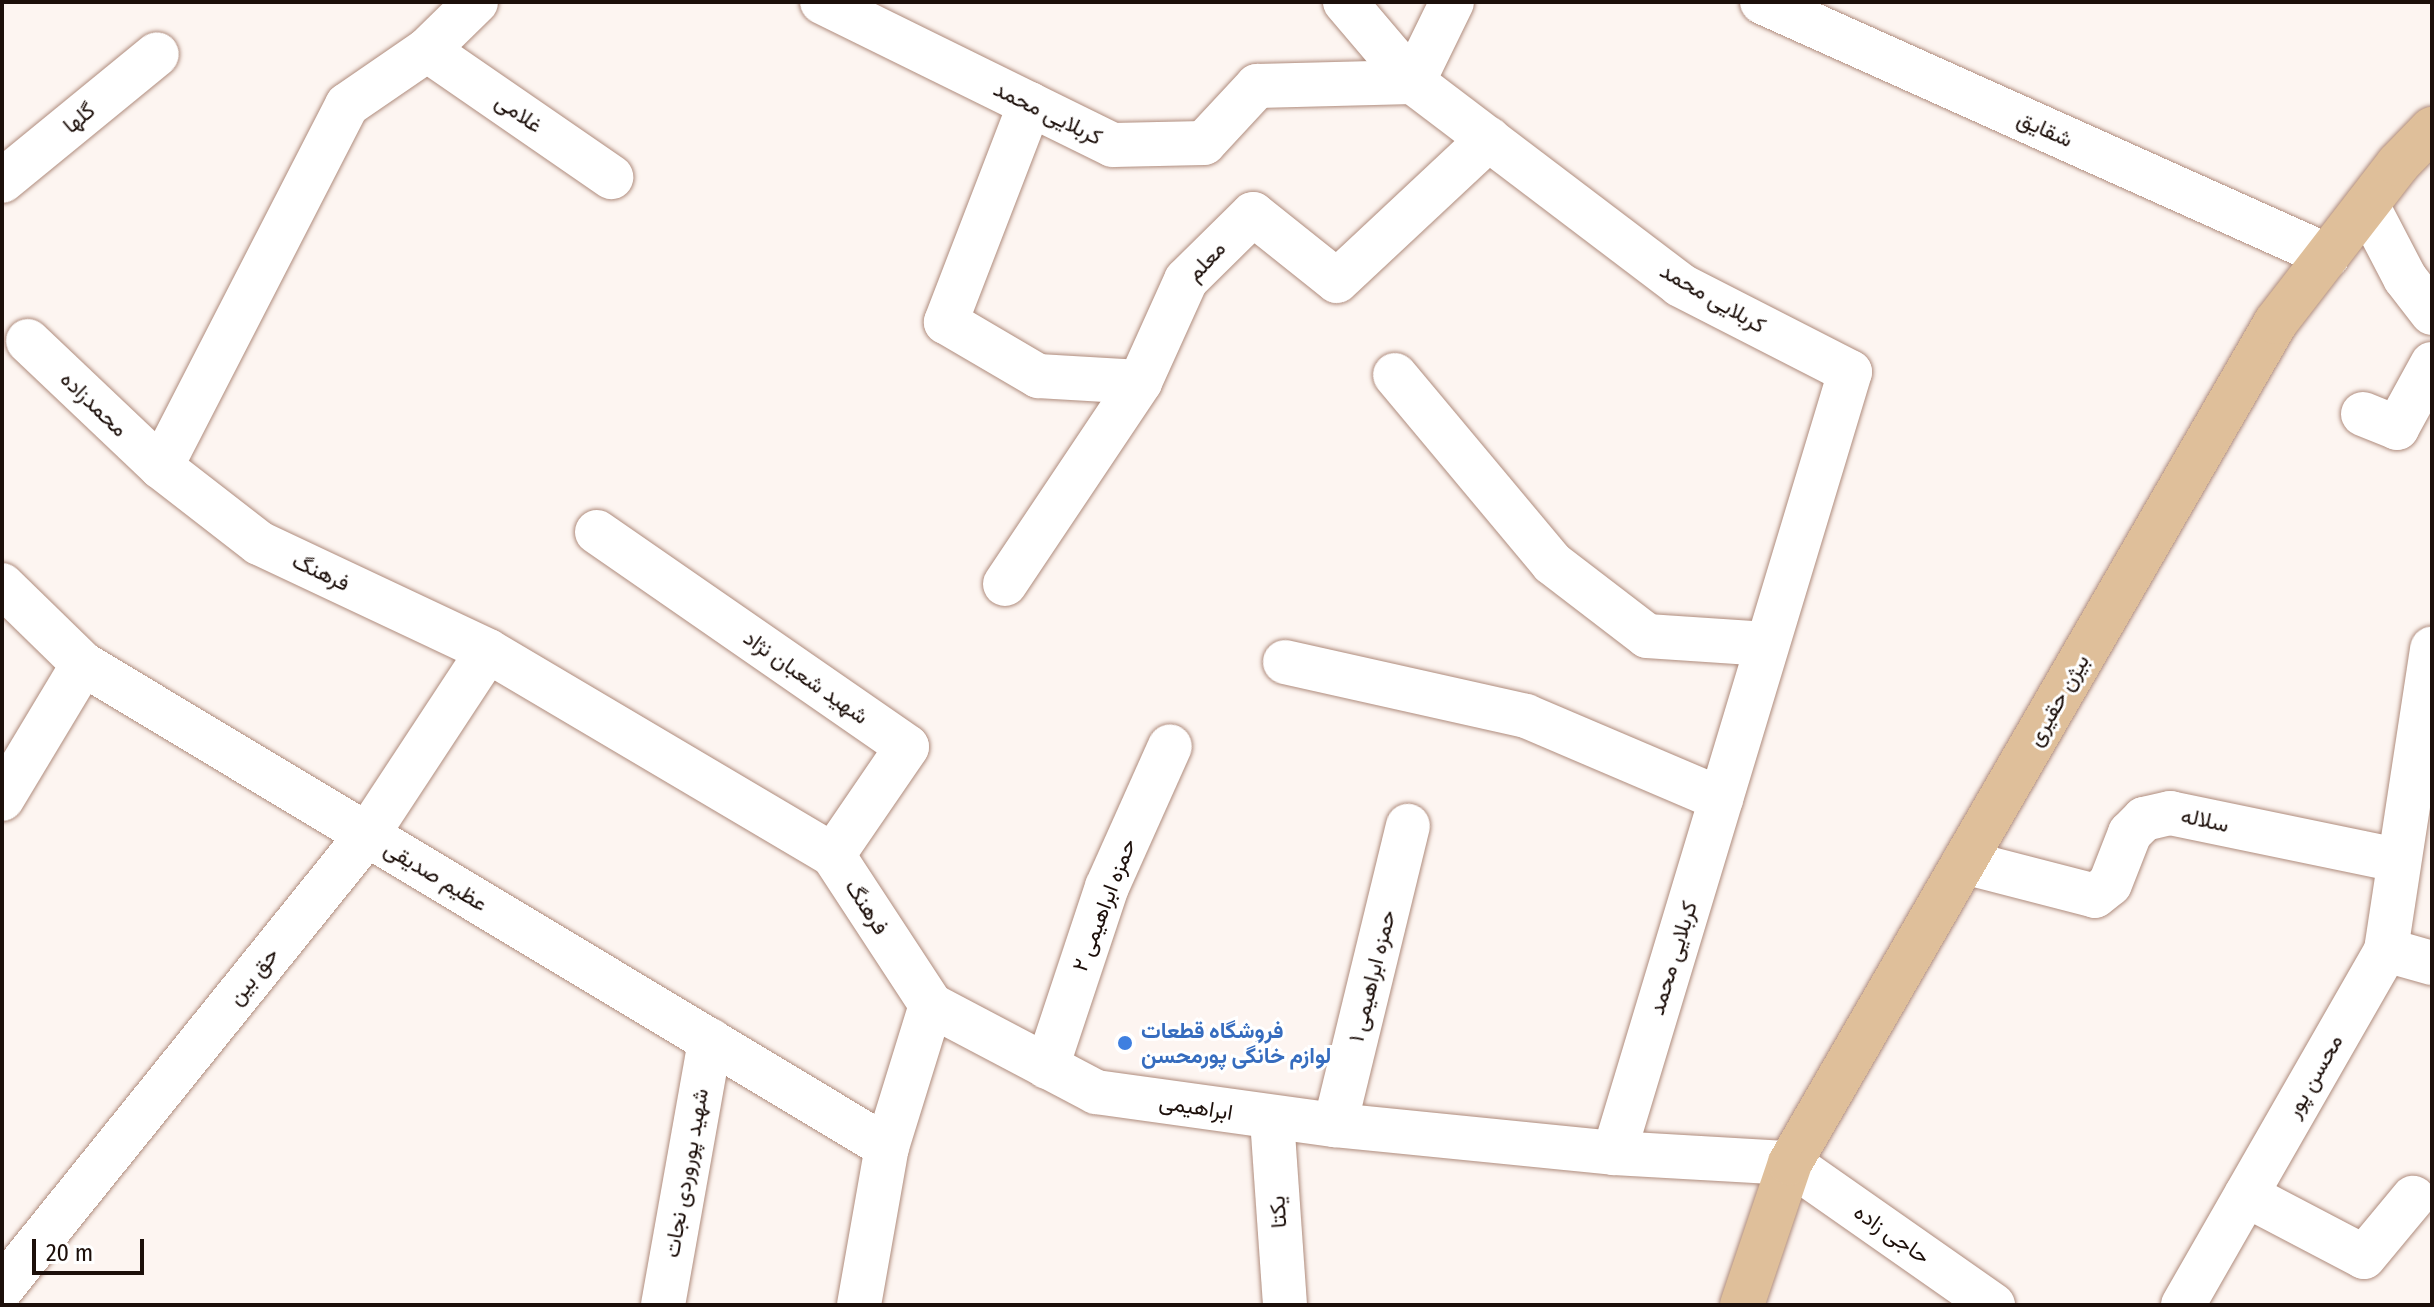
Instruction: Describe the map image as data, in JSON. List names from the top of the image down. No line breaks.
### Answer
{"streets":{"main road":["بیژن حقیری"],"street":["غلامی","کربلایی محمد","گلها","شقایق","معلم","محمدزاده","فرهنگ","شهید شعبان نژاد","سلاله","عظیم صدیقی","حمزه ابراهیمی ۲","حق بین","حمزه ابراهیمی ۱","محسن پور","ابراهیمی","شهید پوروردی نجات","یکتا","حاجی زاده"]},"crossings":[["کربلایی محمد","معلم"],["کربلایی محمد","ابراهیمی"],["شقایق","بیژن حقیری"],["محمدزاده","فرهنگ"],["فرهنگ","شهید شعبان نژاد"],["فرهنگ","حق بین"],["فرهنگ","ابراهیمی"],["بیژن حقیری","سلاله"],["بیژن حقیری","ابراهیمی"],["بیژن حقیری","حاجی زاده"],["سلاله","محسن پور"],["عظیم صدیقی","حق بین"],["عظیم صدیقی","شهید پوروردی نجات"],["حمزه ابراهیمی ۲","ابراهیمی"],["حمزه ابراهیمی ۱","ابراهیمی"],["ابراهیمی","یکتا"],["ابراهیمی","حاجی زاده"]],"places":["فروشگاه قطعات لوازم خانگی پورمحسن"],"scale_bar":"20 m"}
